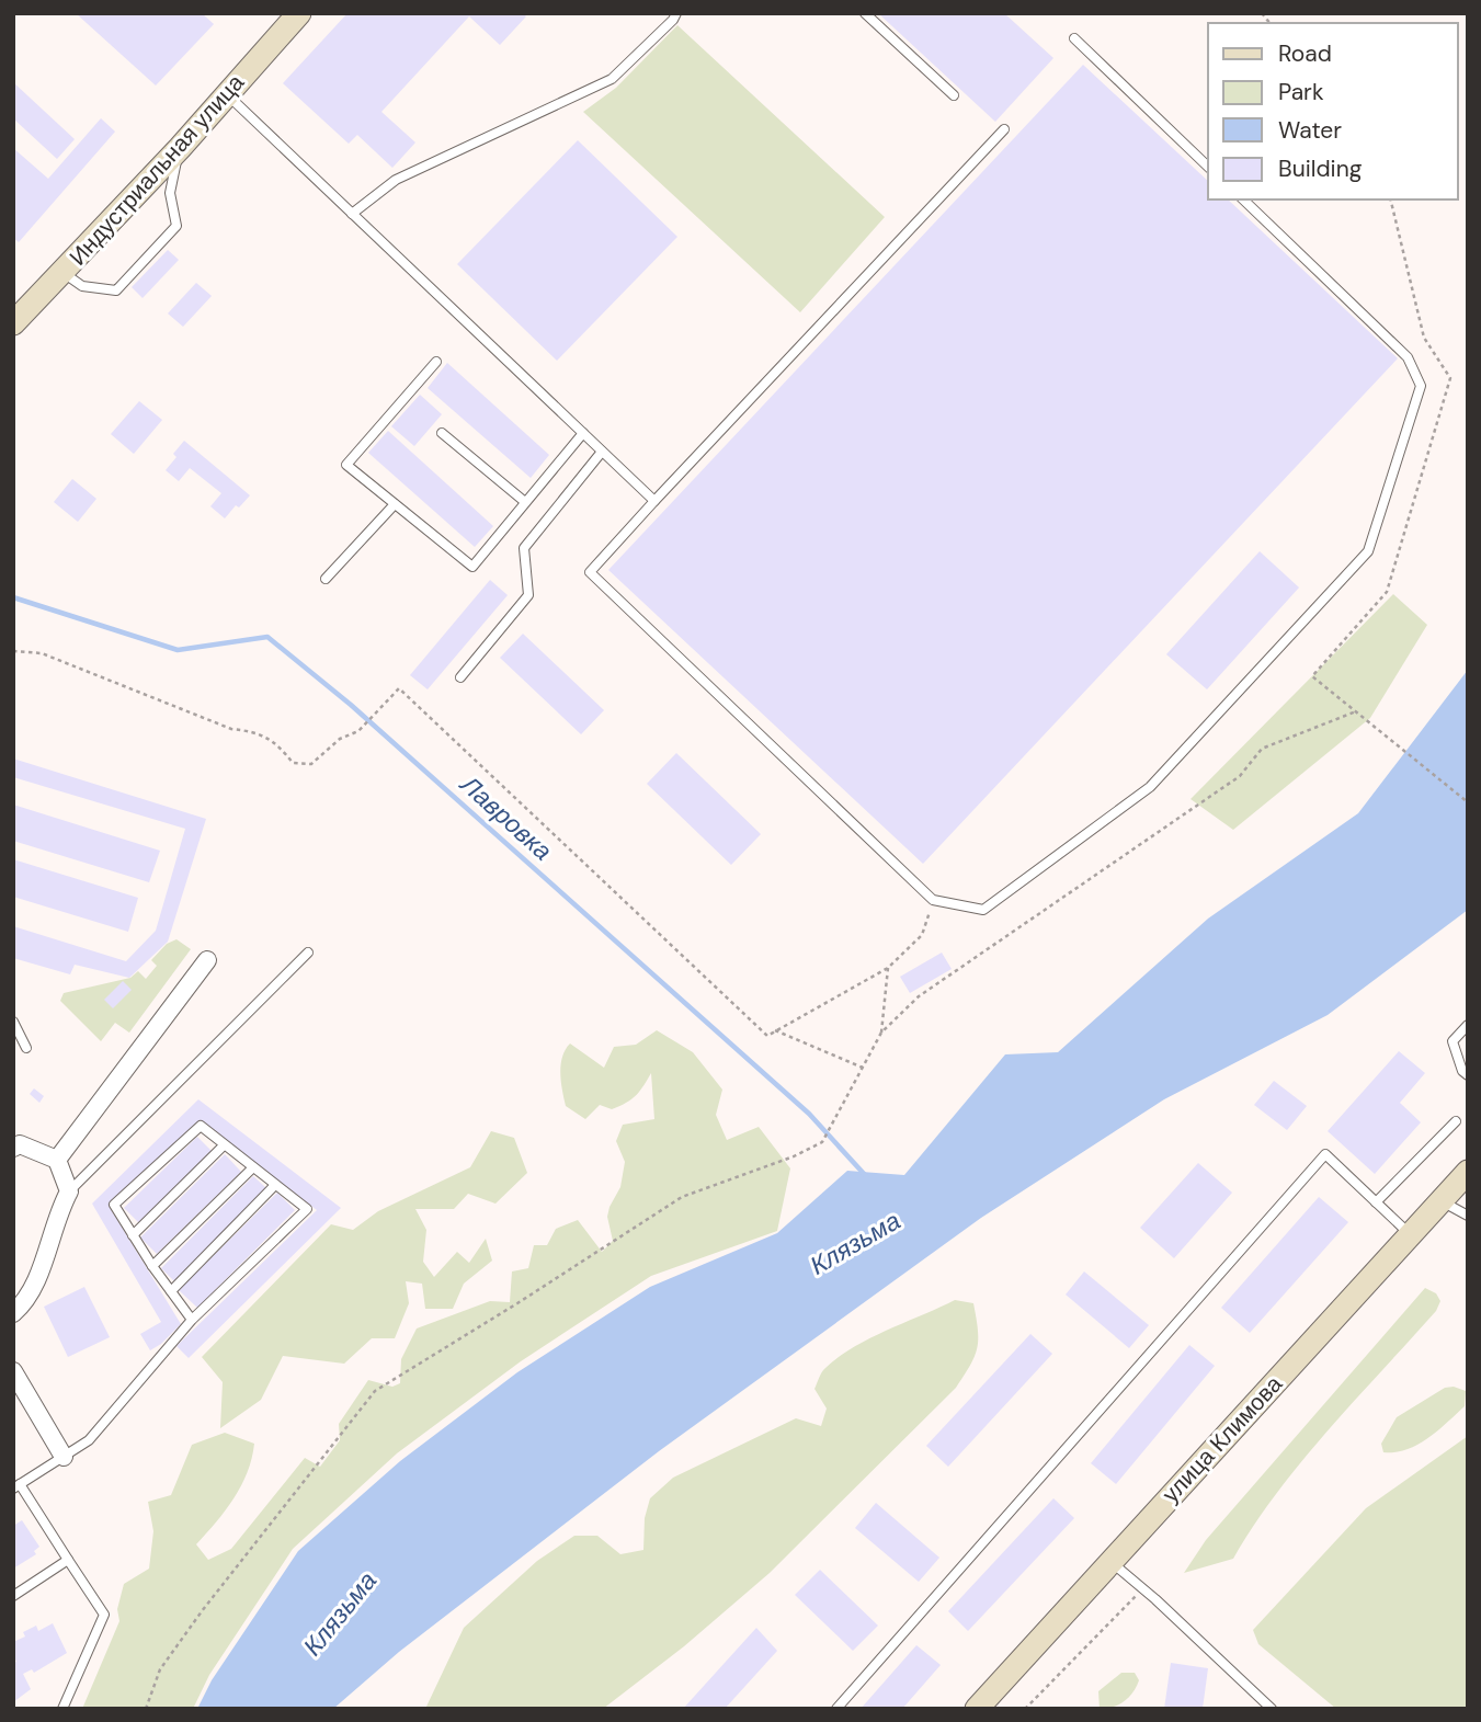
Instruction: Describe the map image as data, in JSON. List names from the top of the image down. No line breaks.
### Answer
{"streets":{"main road":["Индустриальная улица","улица Климова"]},"water":["Лавровка","Клязьма"],"legend":["Road","Park","Water","Building"]}
